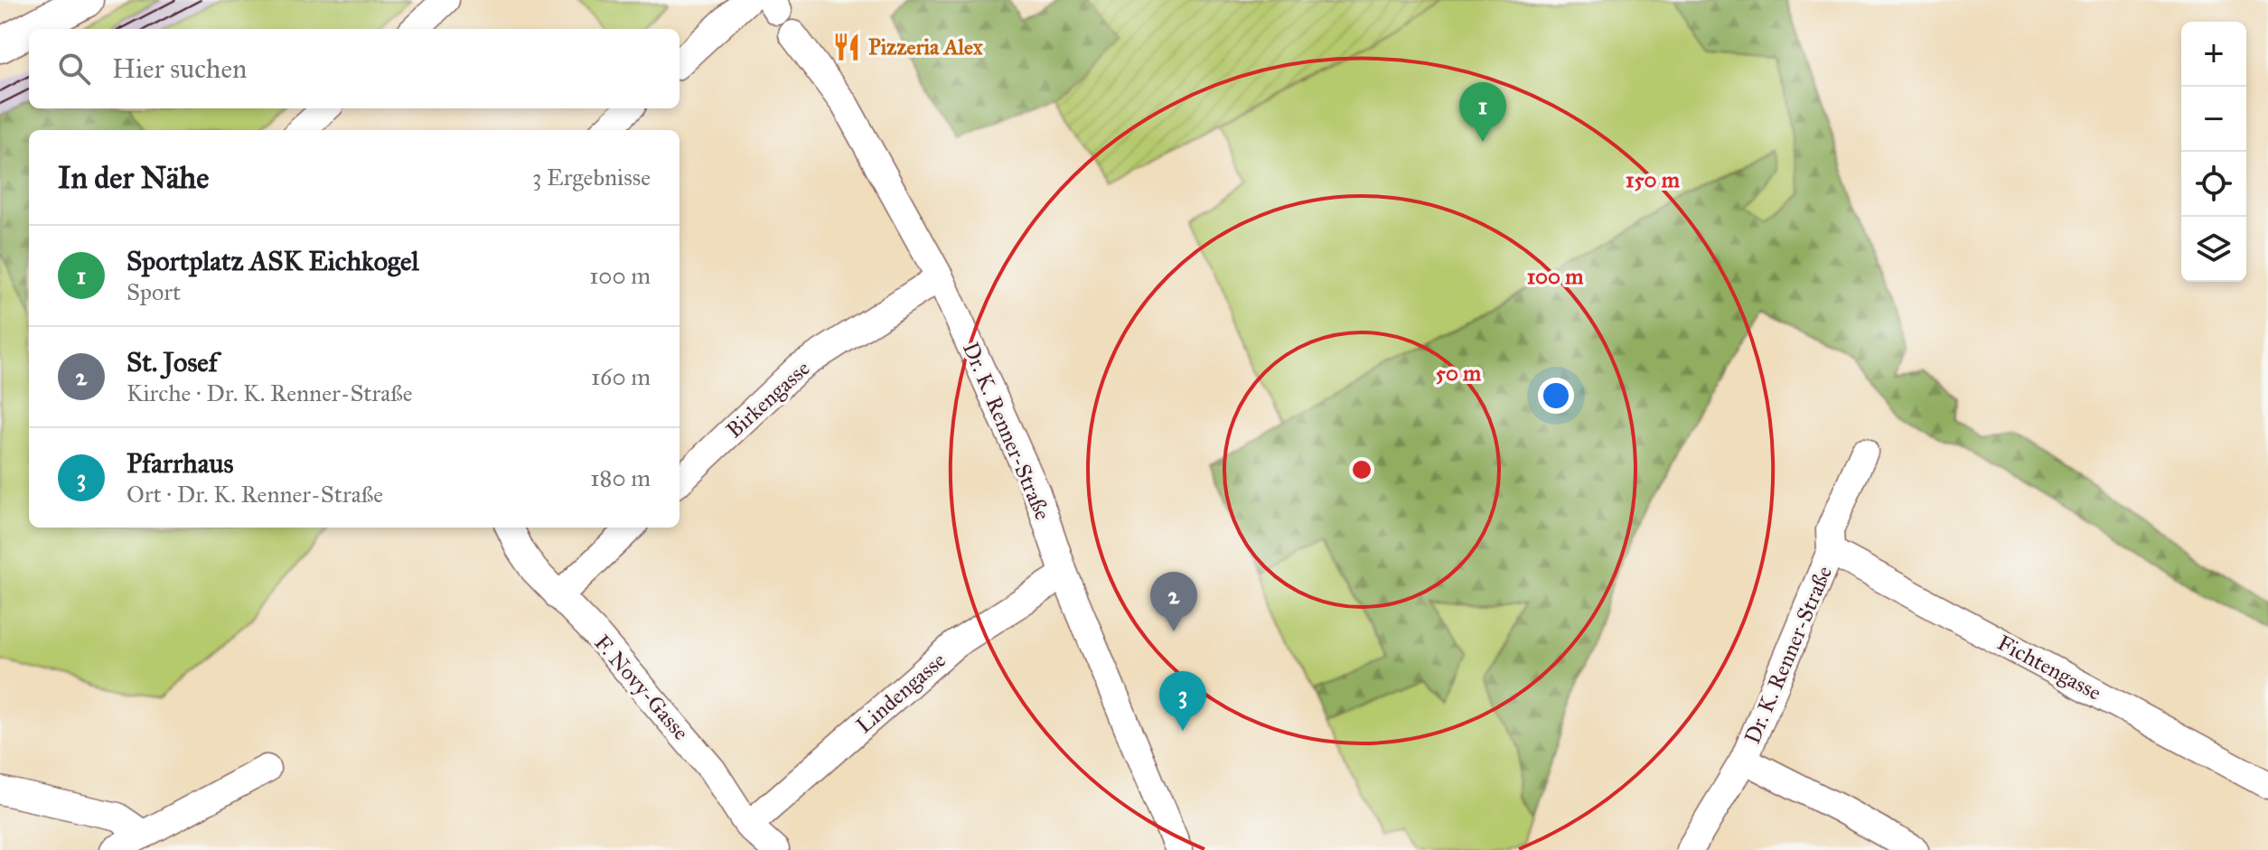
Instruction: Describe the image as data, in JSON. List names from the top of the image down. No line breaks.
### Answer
{"streets":{"street":["Birkengasse","Dr. K. Renner-Straße","Fichtengasse","F. Novy-Gasse","Lindengasse"]},"crossings":[["Birkengasse","Dr. K. Renner-Straße"],["Dr. K. Renner-Straße","Fichtengasse"],["Dr. K. Renner-Straße","Lindengasse"],["F. Novy-Gasse","Lindengasse"]],"places":{"restaurant":["Pizzeria Alex"]},"page":{"map_buttons":["+","−"],"search":"Hier suchen","pins":["1","2","3"],"heading":["In der Nähe","3 Ergebnisse"],"list":[{"mark":"1","name":"Sportplatz ASK Eichkogel","note":"Sport","value":"100 m"},{"mark":"2","name":"St. Josef","note":"Kirche · Dr. K. Renner-Straße","value":"160 m"},{"mark":"3","name":"Pfarrhaus","note":"Ort · Dr. K. Renner-Straße","value":"180 m"}]},"rings":["150 m","100 m","50 m"]}
